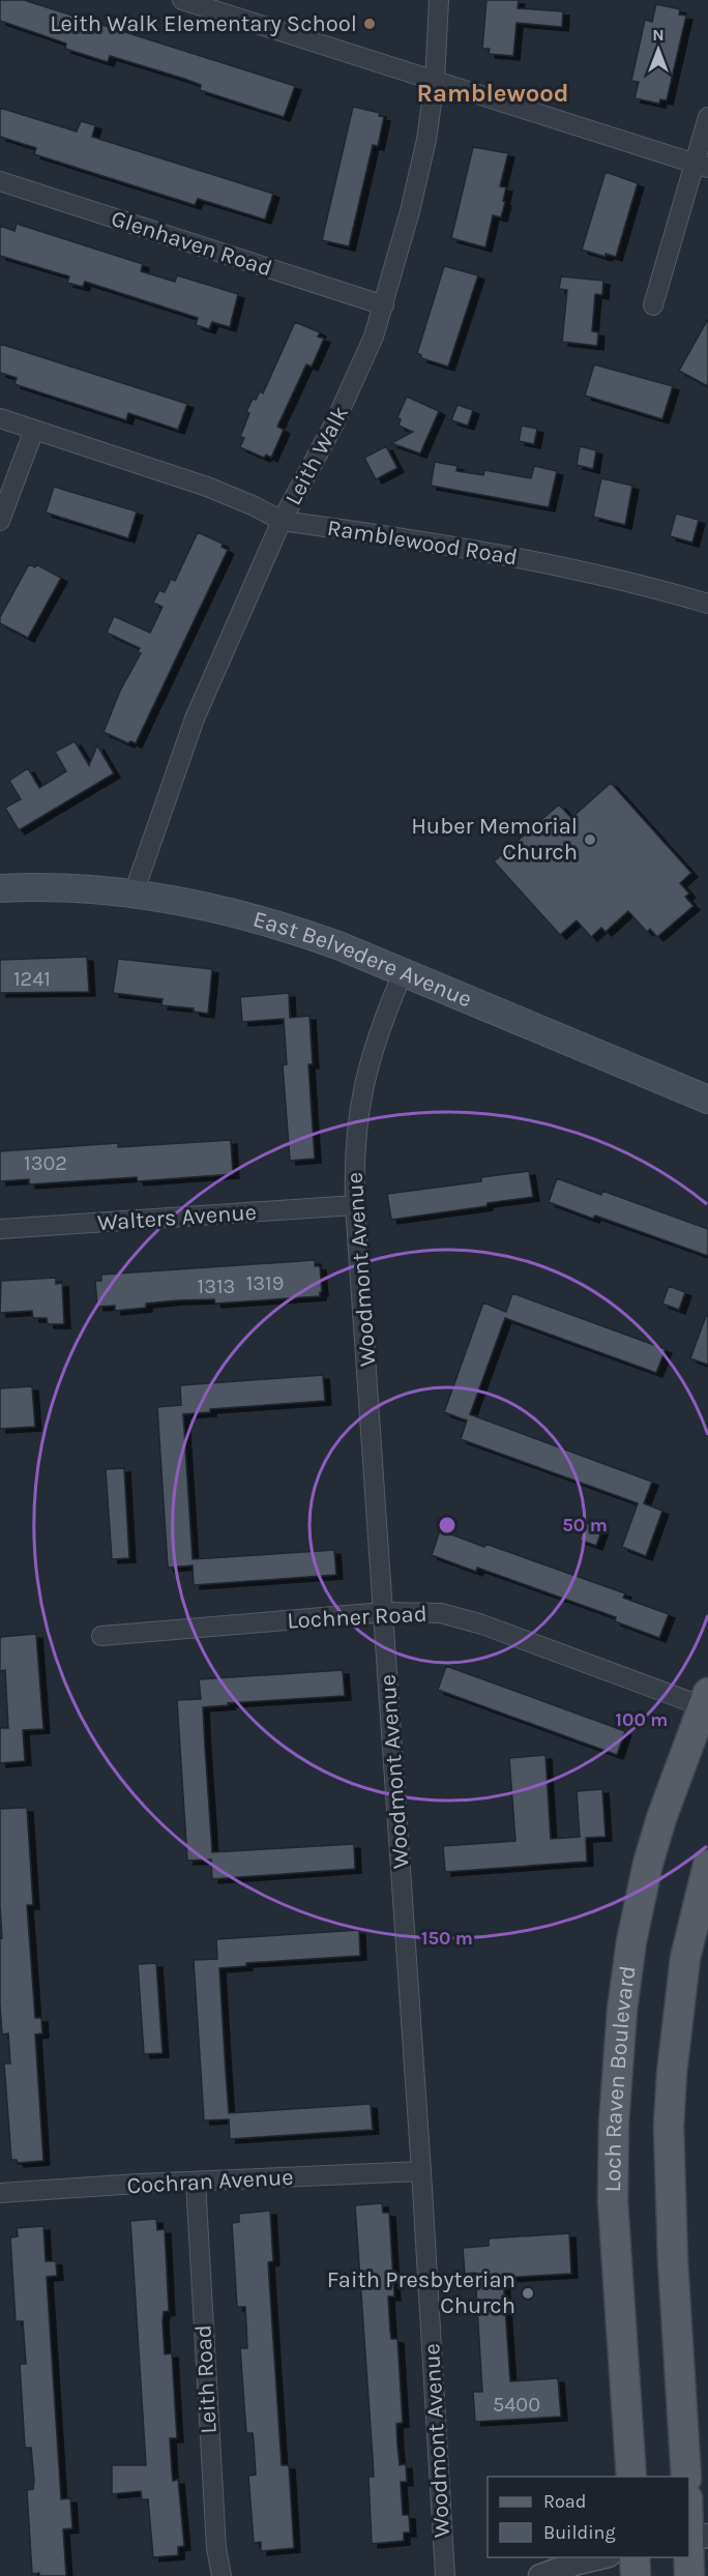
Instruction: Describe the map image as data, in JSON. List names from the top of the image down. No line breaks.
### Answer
{"streets":{"main road":["East Belvedere Avenue","Loch Raven Boulevard"],"street":["Glenhaven Road","Leith Walk","Ramblewood Road","Walters Avenue","Woodmont Avenue","Lochner Road","Cochran Avenue","Leith Road"]},"crossings":[["Glenhaven Road","Leith Walk"],["Leith Walk","Ramblewood Road"],["Leith Walk","East Belvedere Avenue"],["East Belvedere Avenue","Woodmont Avenue"],["Walters Avenue","Woodmont Avenue"],["Woodmont Avenue","Lochner Road"],["Woodmont Avenue","Cochran Avenue"],["Lochner Road","Loch Raven Boulevard"],["Cochran Avenue","Leith Road"]],"districts":["Ramblewood"],"places":["Leith Walk Elementary School","Huber Memorial Church","Faith Presbyterian Church"],"house_numbers":["1241","1302","1319","1313","5400"],"legend":["Road","Building"],"north":"top","rings":["50 m","100 m","150 m"]}
